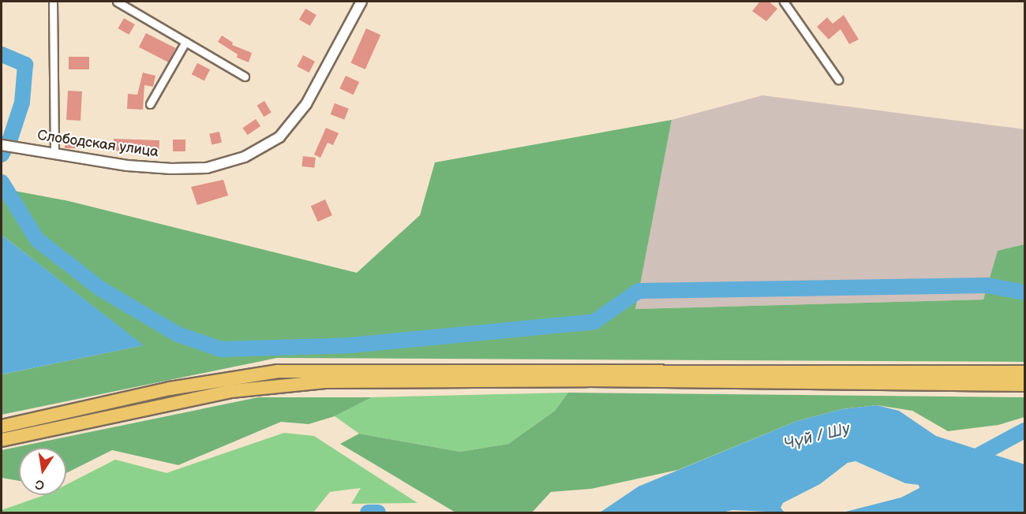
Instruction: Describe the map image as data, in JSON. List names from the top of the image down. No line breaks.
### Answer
{"streets":{"street":["Слободская улица"]},"water":["Чүй / Шу"],"north":"bottom"}
